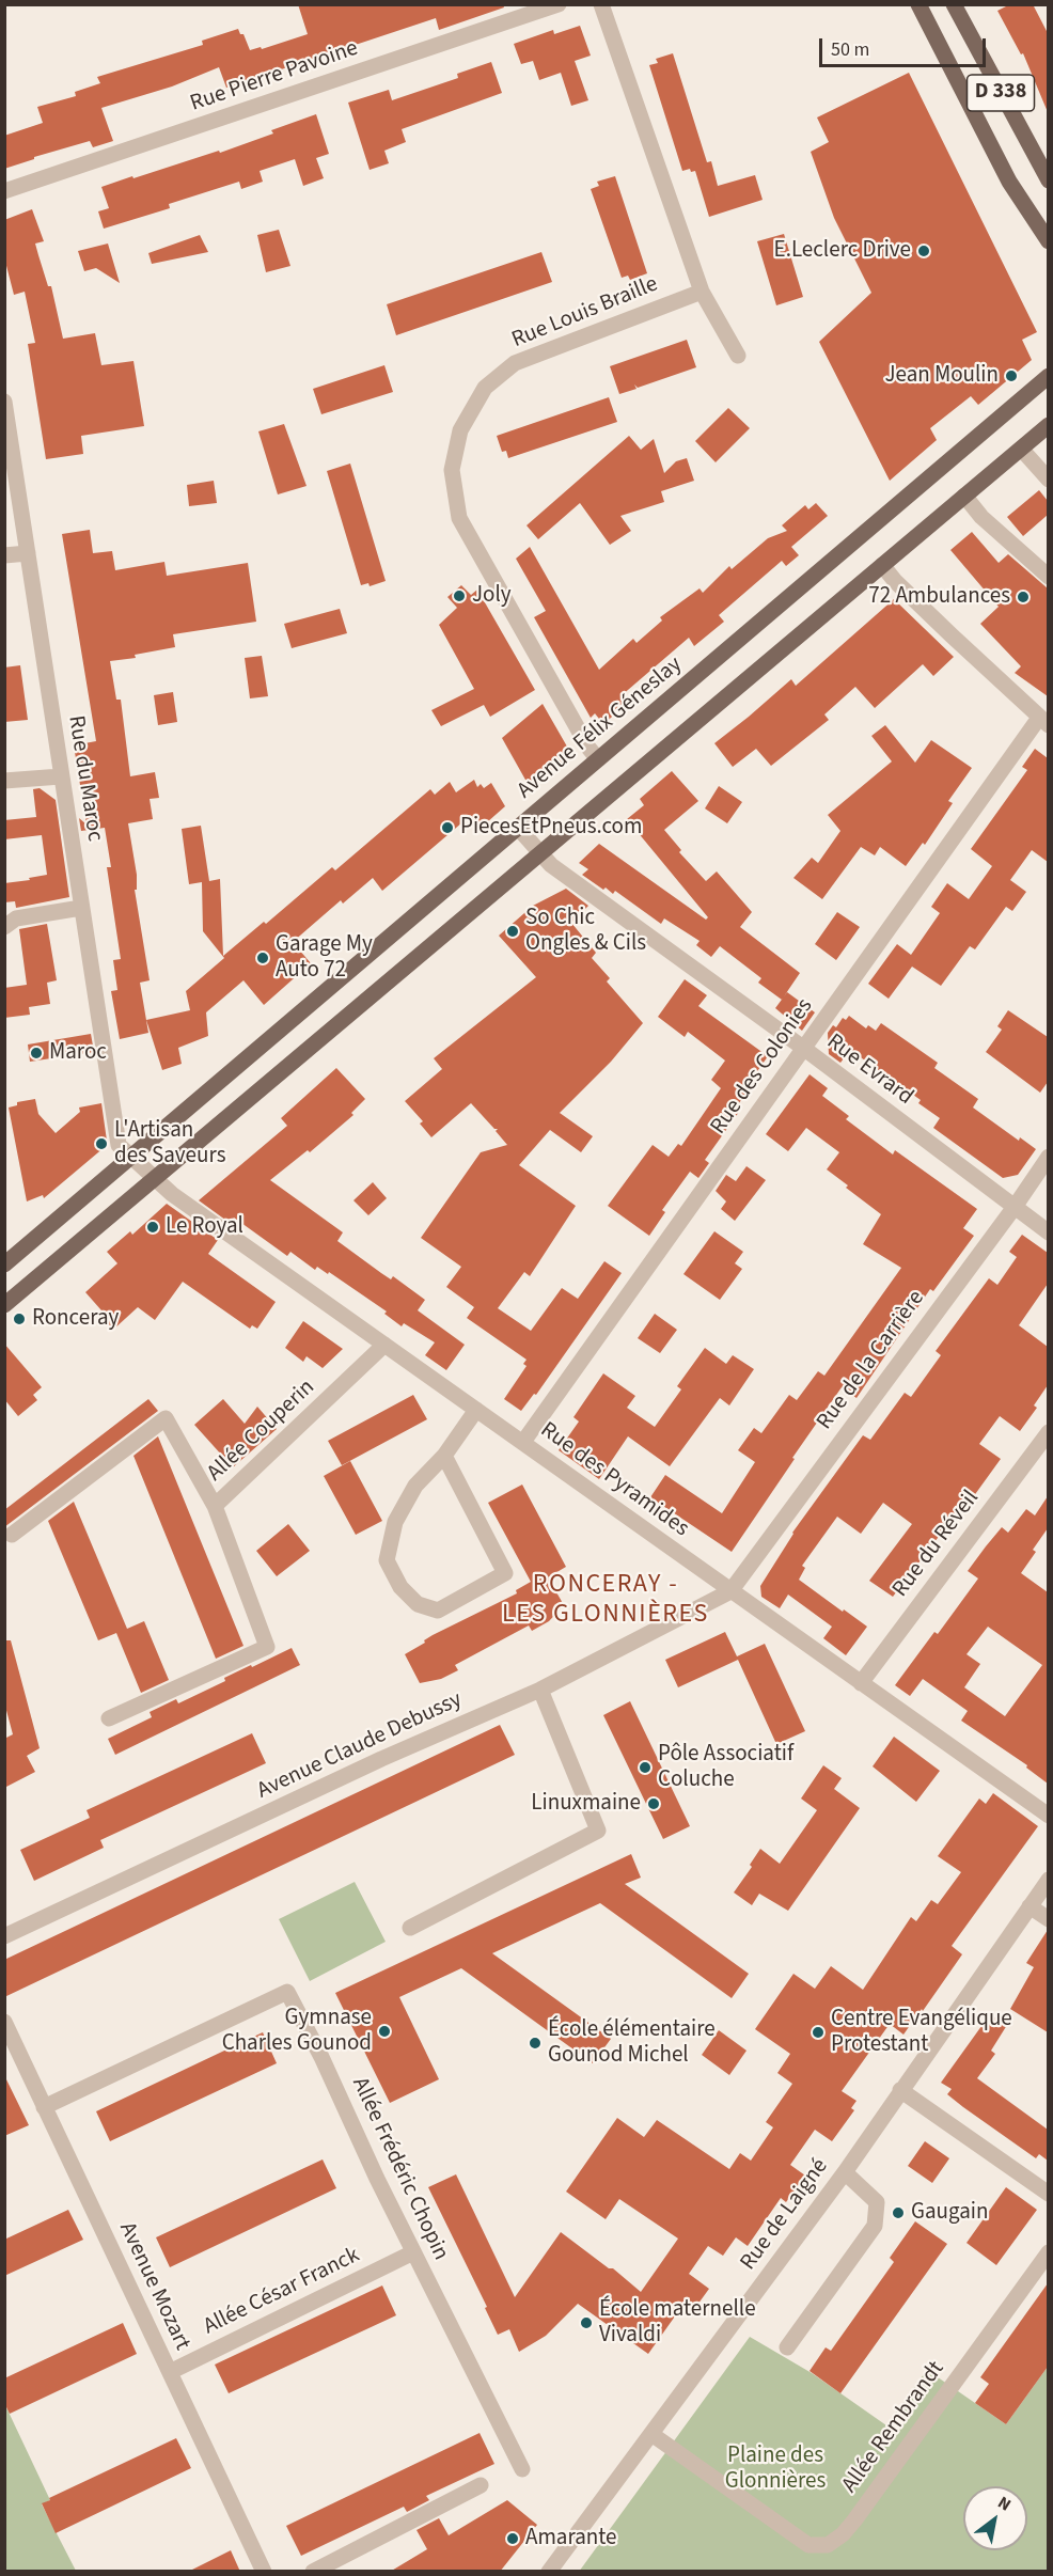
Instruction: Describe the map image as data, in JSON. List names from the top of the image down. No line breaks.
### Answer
{"streets":{"main road":["D 338","Avenue Félix Géneslay"],"street":["Rue Pierre Pavoine","Rue Louis Braille","Rue du Maroc","Rue des Colonies","Rue Evrard","Rue de la Carrière","Allée Couperin","Rue des Pyramides","Rue du Réveil","Avenue Claude Debussy","Allée Frédéric Chopin","Rue de Laigné","Avenue Mozart","Allée César Franck","Allée Rembrandt"]},"crossings":[["Rue Louis Braille","Avenue Félix Géneslay"],["Avenue Félix Géneslay","Rue du Maroc"],["Avenue Félix Géneslay","Rue Evrard"],["Avenue Félix Géneslay","Rue des Pyramides"],["Rue du Maroc","Rue des Pyramides"],["Rue des Colonies","Rue Evrard"],["Rue des Colonies","Rue des Pyramides"],["Rue Evrard","Rue de la Carrière"],["Rue de la Carrière","Rue des Pyramides"],["Rue de la Carrière","Avenue Claude Debussy"],["Allée Couperin","Rue des Pyramides"],["Rue des Pyramides","Rue du Réveil"],["Rue des Pyramides","Avenue Claude Debussy"],["Allée Frédéric Chopin","Avenue Mozart"],["Allée Frédéric Chopin","Allée César Franck"],["Rue de Laigné","Allée Rembrandt"],["Avenue Mozart","Allée César Franck"]],"districts":["RONCERAY - LES GLONNIÈRES"],"parks":["Plaine des Glonnières"],"places":["E.Leclerc Drive","Jean Moulin","Joly","72 Ambulances","PiecesEtPneus.com","So Chic Ongles & Cils","Garage My Auto 72","Maroc","L'Artisan des Saveurs","Le Royal","Ronceray","Pôle Associatif Coluche","Linuxmaine","Gymnase Charles Gounod","Centre Evangélique Protestant","École élémentaire Gounod Michel","Gaugain","École maternelle Vivaldi","Amarante"],"scale_bar":"50 m","north":"top right"}
